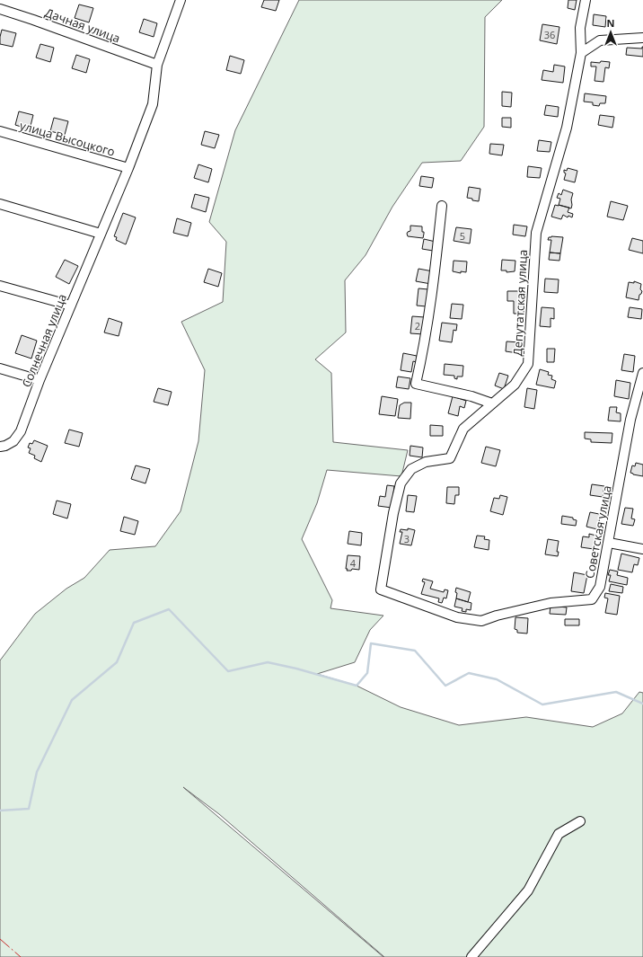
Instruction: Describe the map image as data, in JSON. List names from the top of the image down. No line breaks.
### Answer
{"streets":{"street":["Дачная улица","улица Высоцкого","Депутатская улица","Солнечная улица","Советская улица"]},"crossings":[["улица Высоцкого","Солнечная улица"],["Депутатская улица","Советская улица"]],"house_numbers":["36","5","2","3","4"],"north":"top"}
